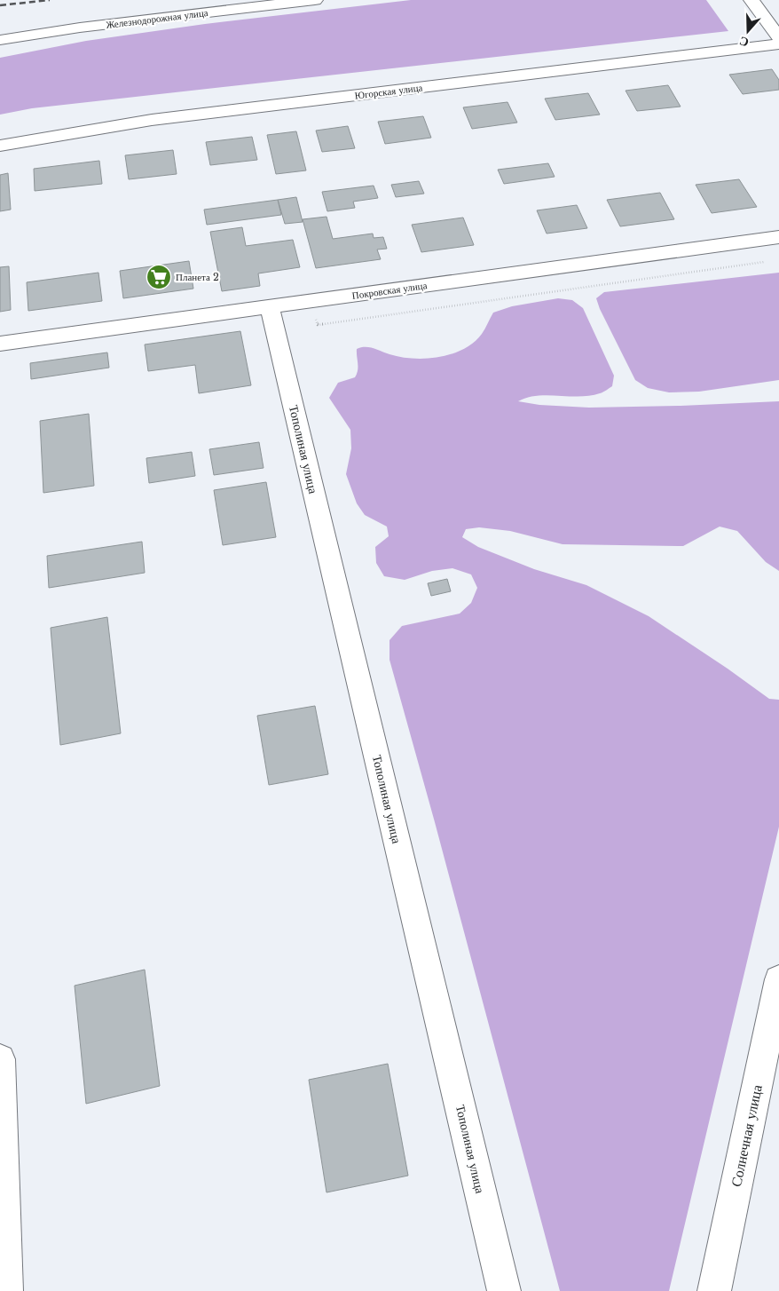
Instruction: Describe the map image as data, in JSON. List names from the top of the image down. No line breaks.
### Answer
{"streets":{"street":["Железнодорожная улица","Югорская улица","Покровская улица","Тополиная улица","Солнечная улица"]},"crossings":[["Покровская улица","Тополиная улица"]],"places":{"supermarket":["Планета 2"]},"north":"bottom"}
